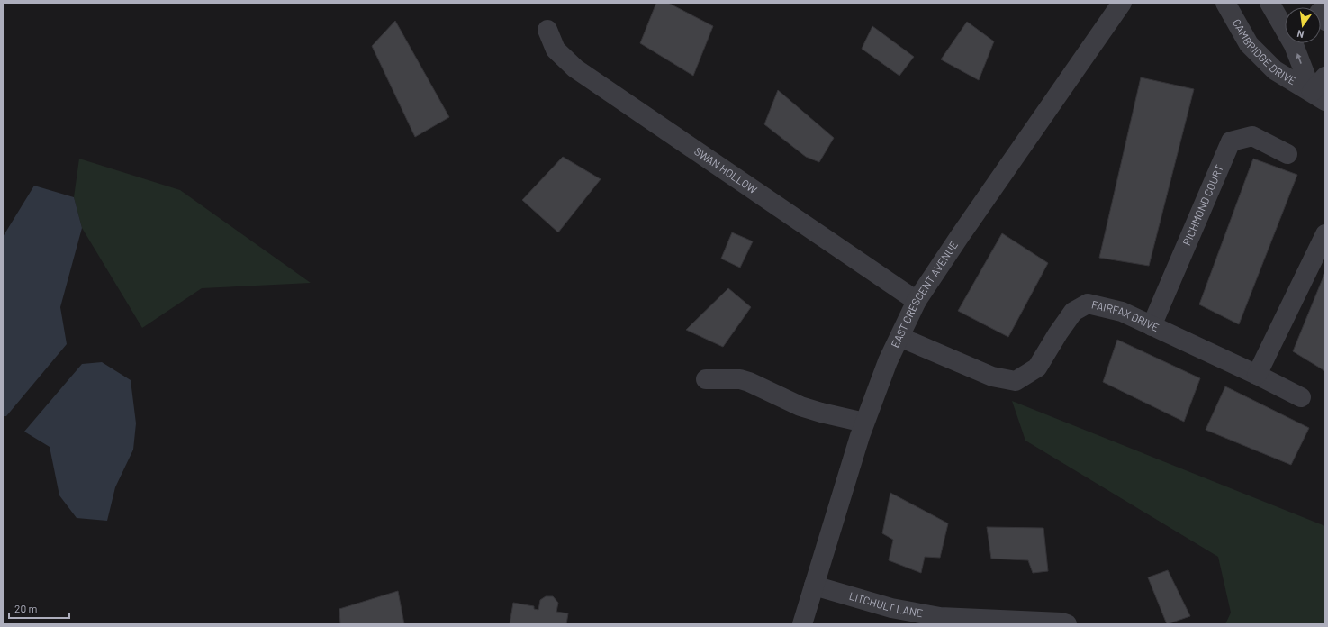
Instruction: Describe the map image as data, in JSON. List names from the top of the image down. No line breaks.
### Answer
{"streets":{"street":["CAMBRIDGE DRIVE","SWAN HOLLOW","RICHMOND COURT","EAST CRESCENT AVENUE","FAIRFAX DRIVE","LITCHULT LANE"]},"crossings":[["SWAN HOLLOW","EAST CRESCENT AVENUE"],["RICHMOND COURT","FAIRFAX DRIVE"],["EAST CRESCENT AVENUE","FAIRFAX DRIVE"],["EAST CRESCENT AVENUE","LITCHULT LANE"]],"scale_bar":"20 m","north":"bottom"}
